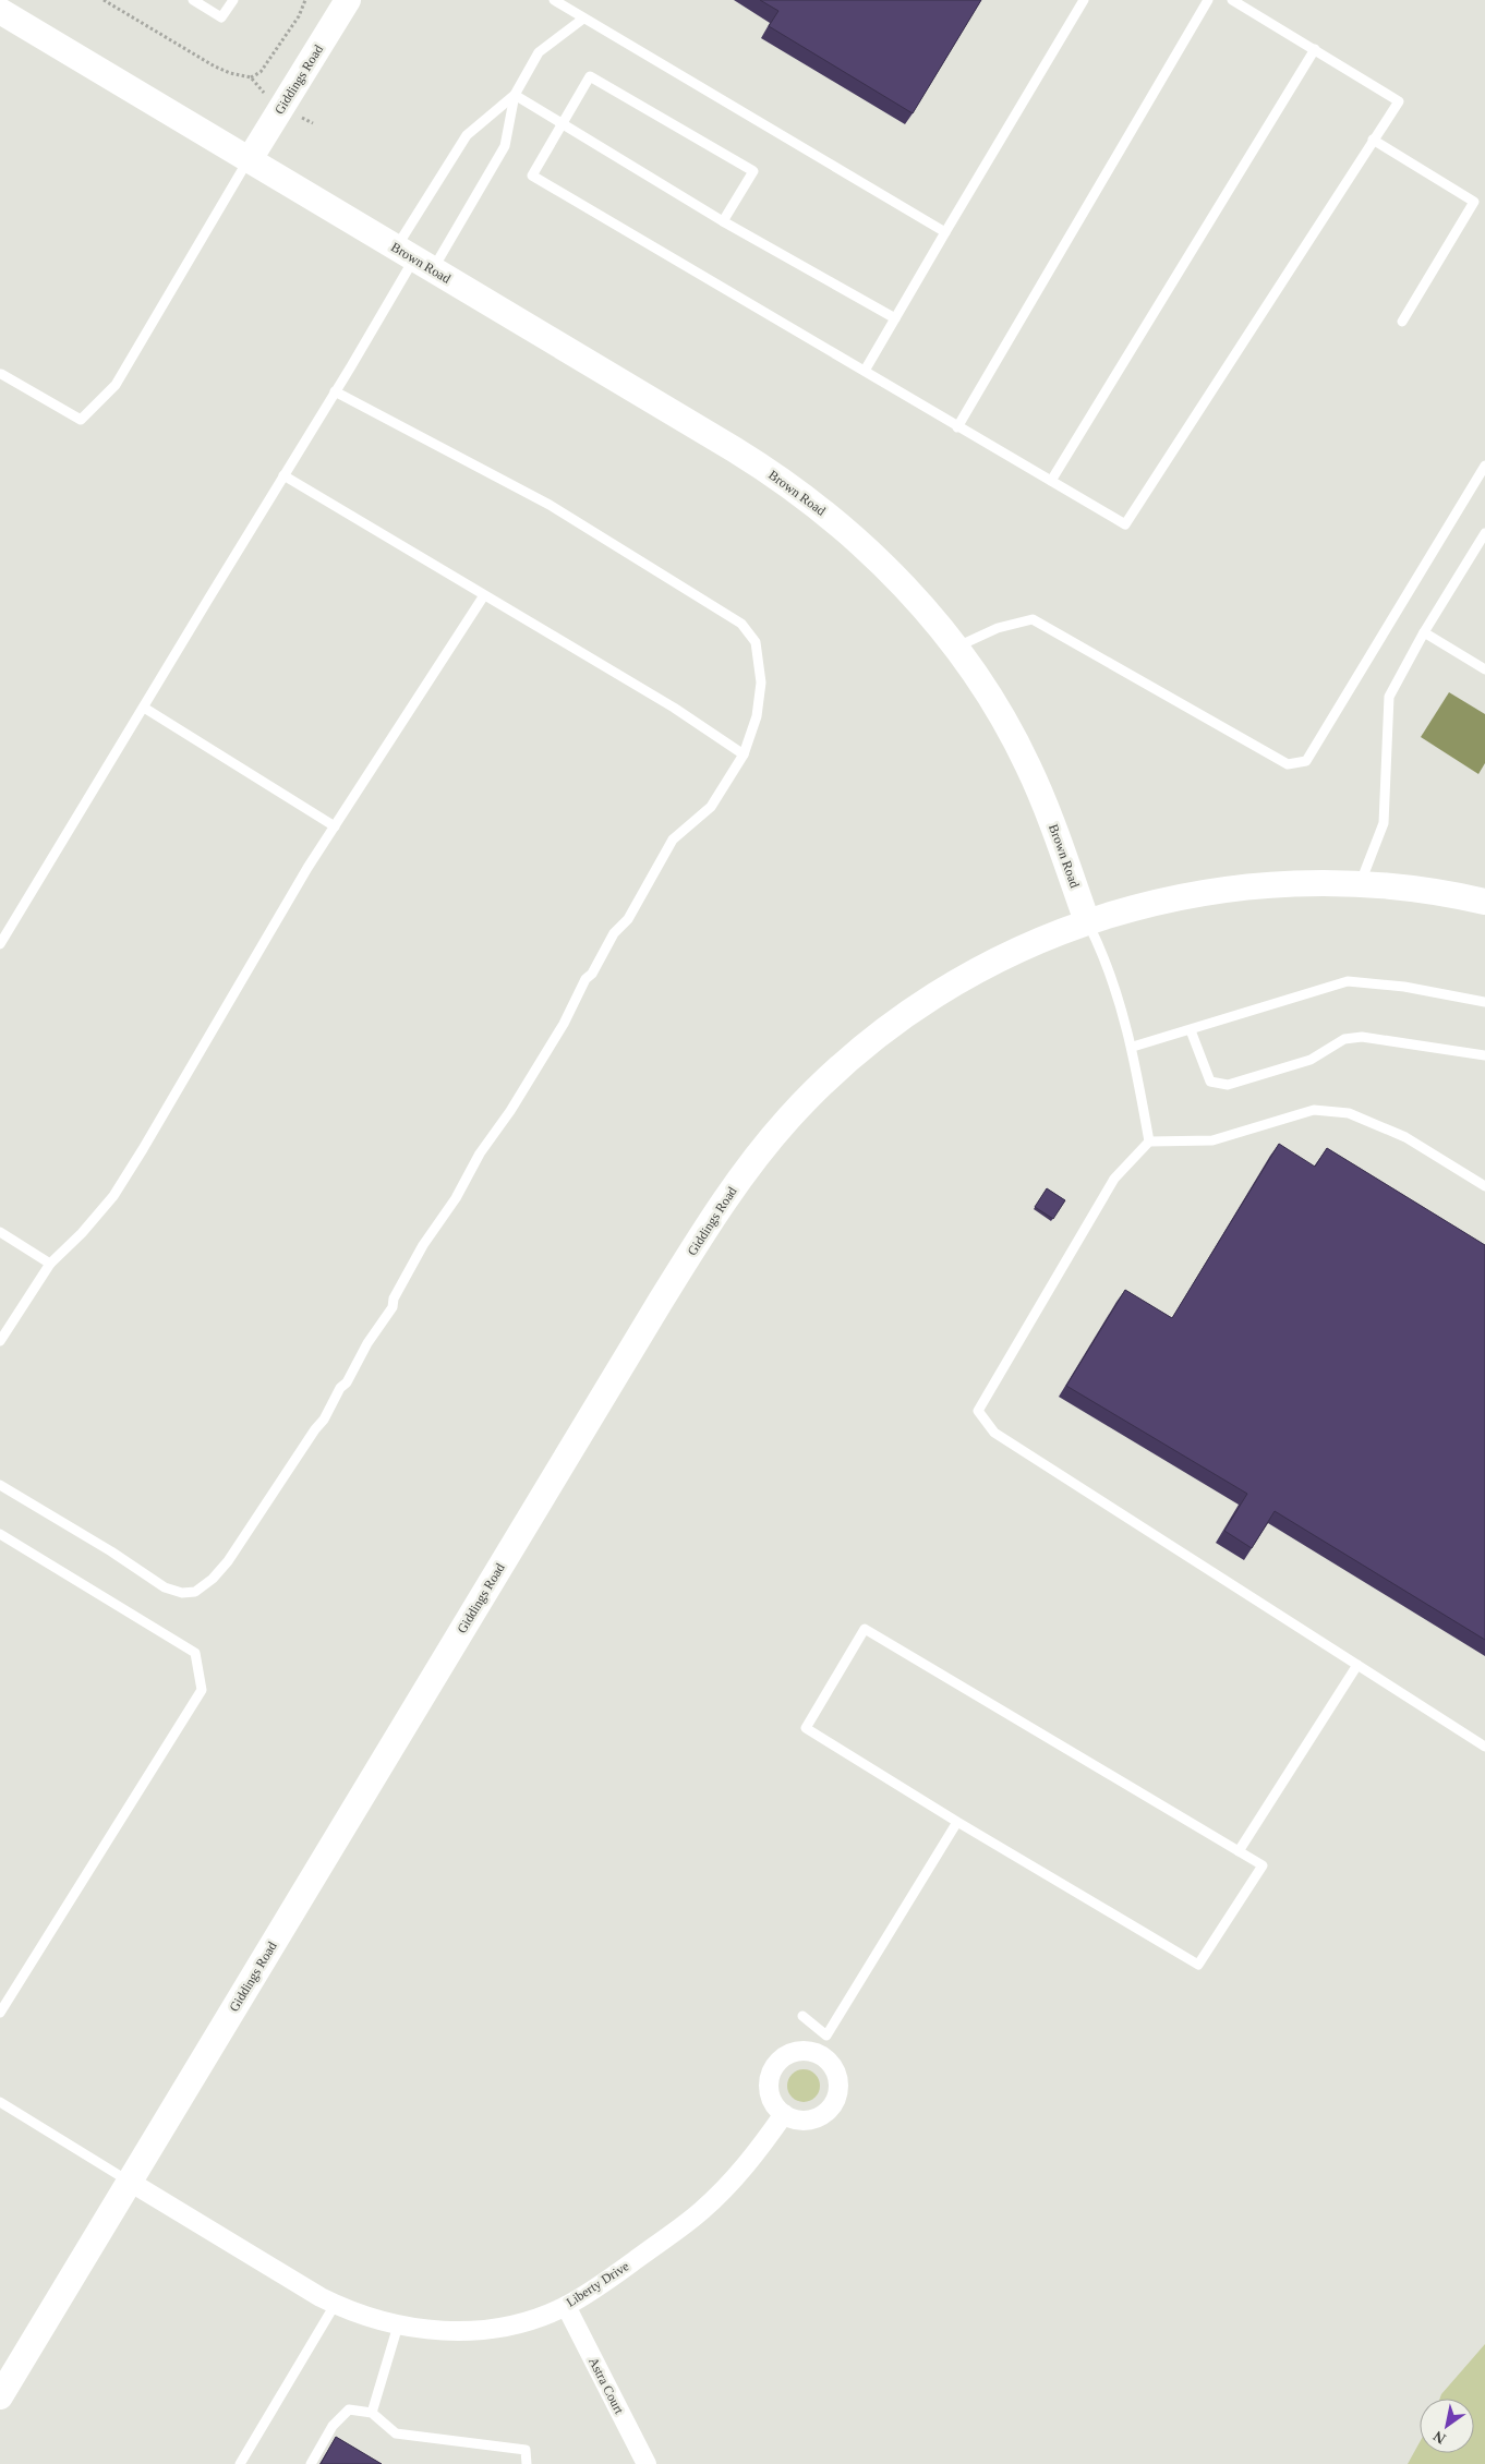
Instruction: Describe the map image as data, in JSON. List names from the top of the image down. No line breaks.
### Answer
{"streets":{"main road":["Giddings Road","Brown Road"],"street":["Liberty Drive","Astra Court"]},"crossings":[["Giddings Road","Brown Road"],["Giddings Road","Liberty Drive"],["Liberty Drive","Astra Court"]],"north":"bottom left"}
